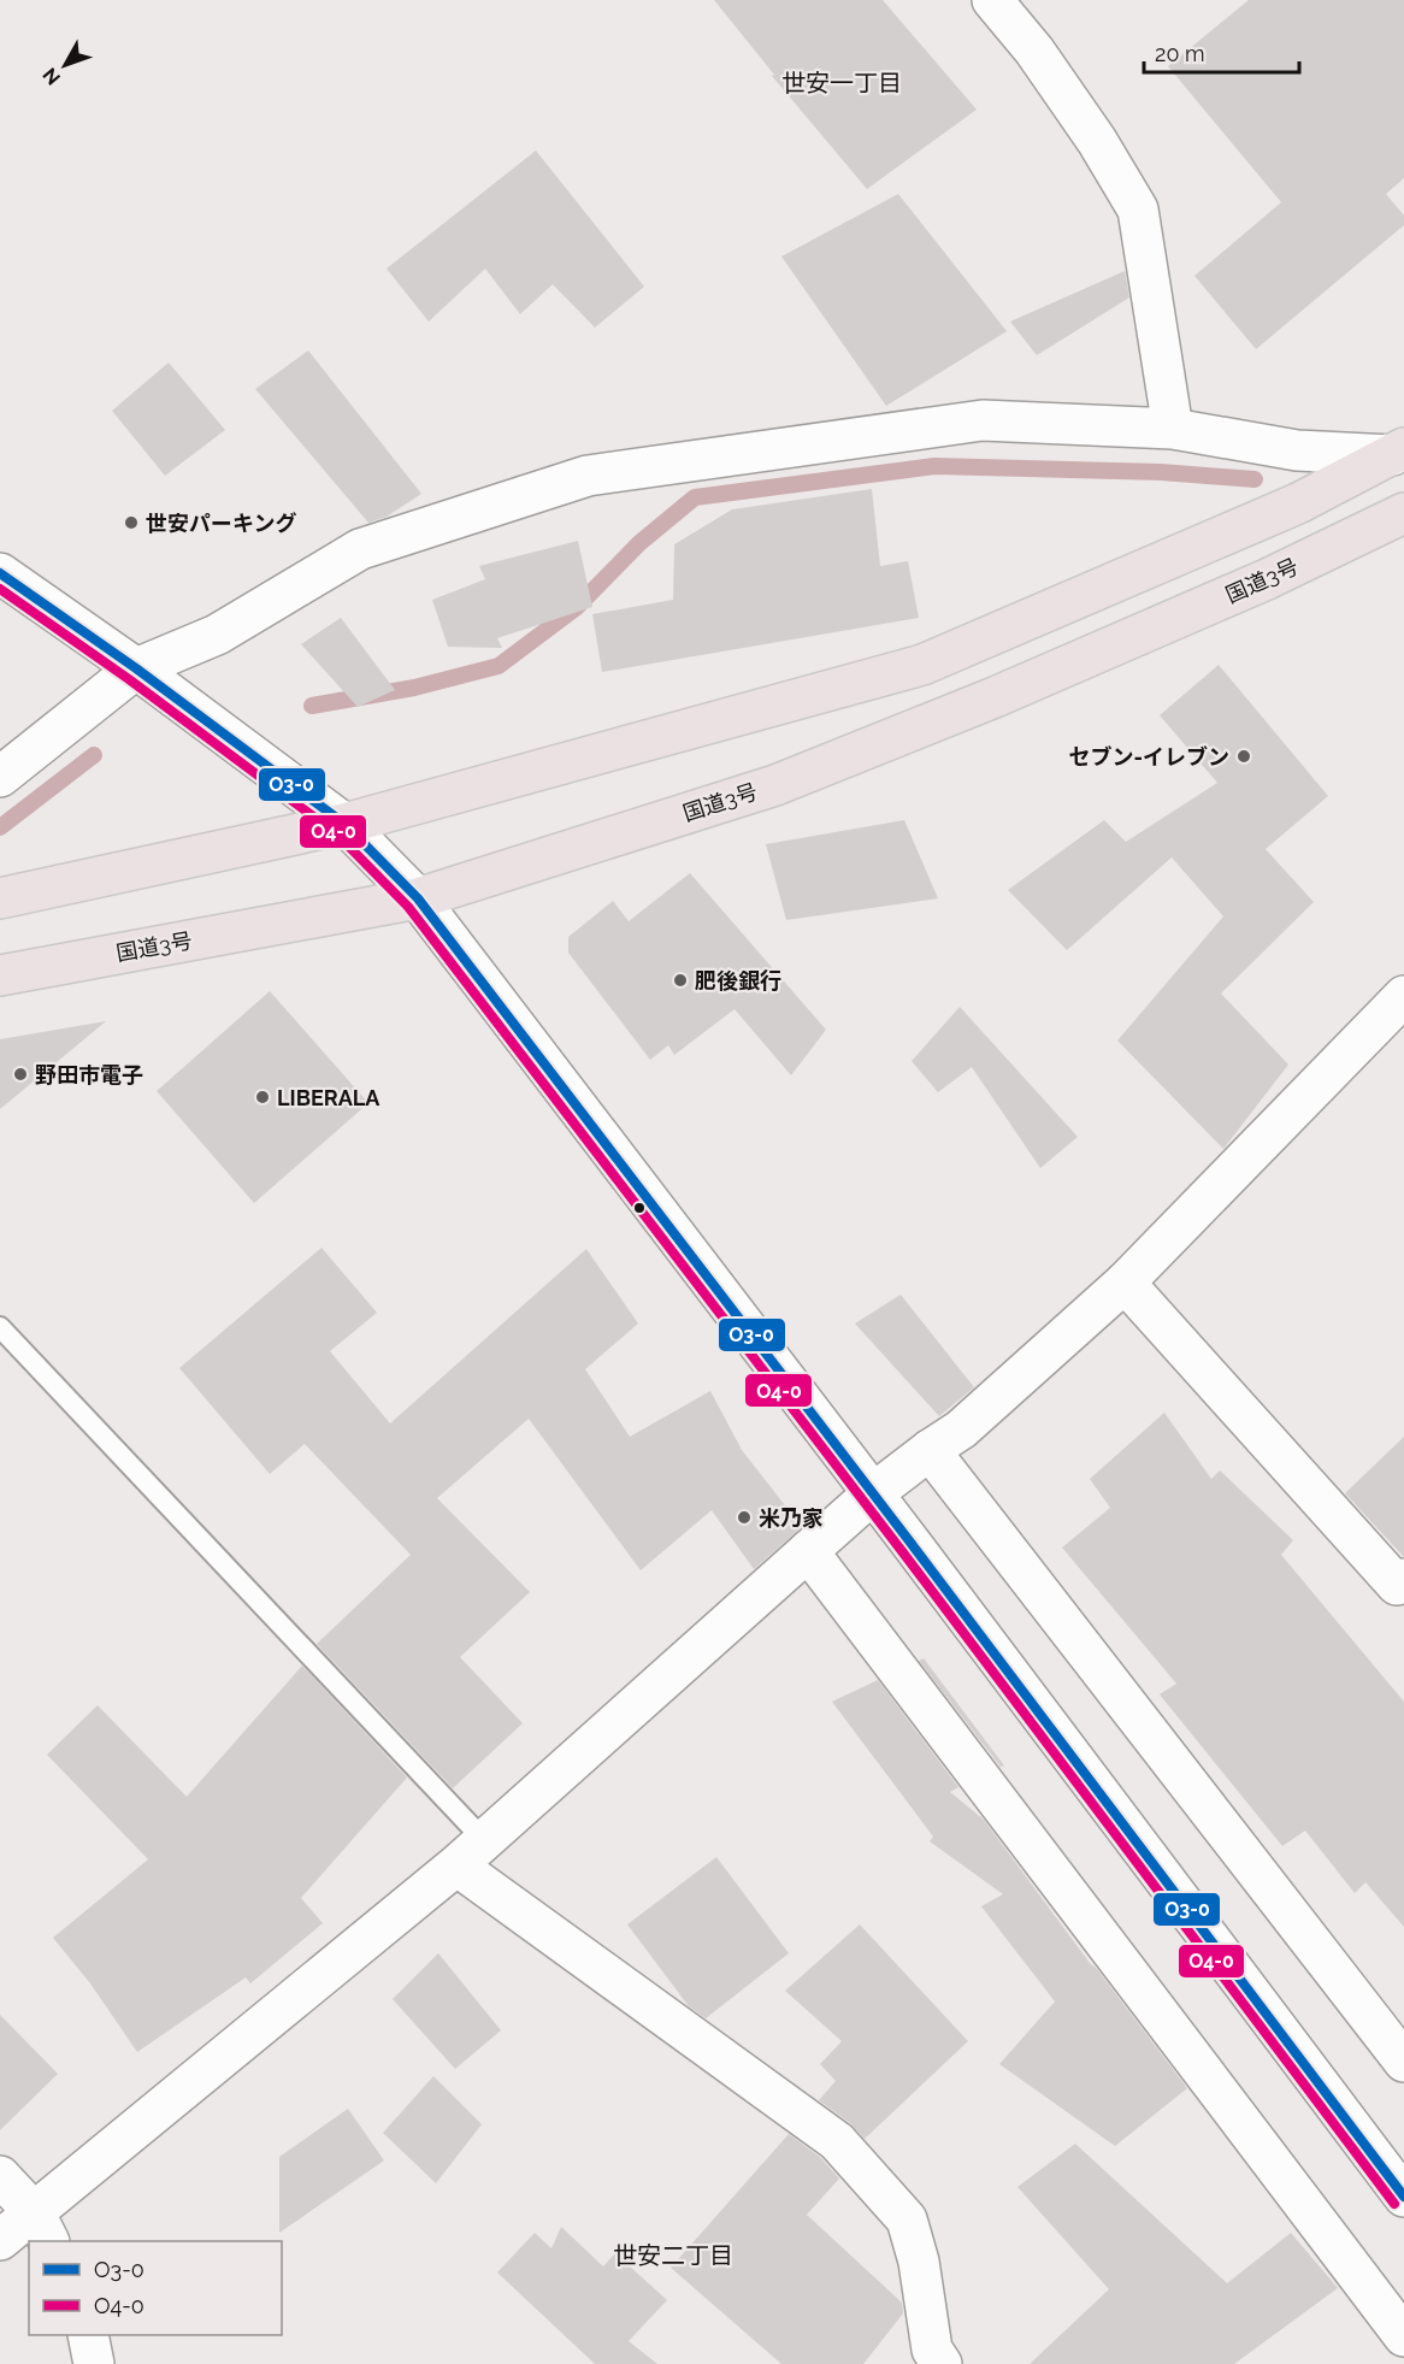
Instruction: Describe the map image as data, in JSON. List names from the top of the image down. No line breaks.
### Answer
{"streets":{"highway":["国道3号"]},"districts":["世安一丁目","世安二丁目"],"places":["世安パーキング","セブン-イレブン","肥後銀行","野田市電子","LIBERALA","米乃家"],"lines":["transit line O3-0","transit line O4-0"],"legend":["O3-0","O4-0"],"scale_bar":"20 m","north":"bottom left"}
